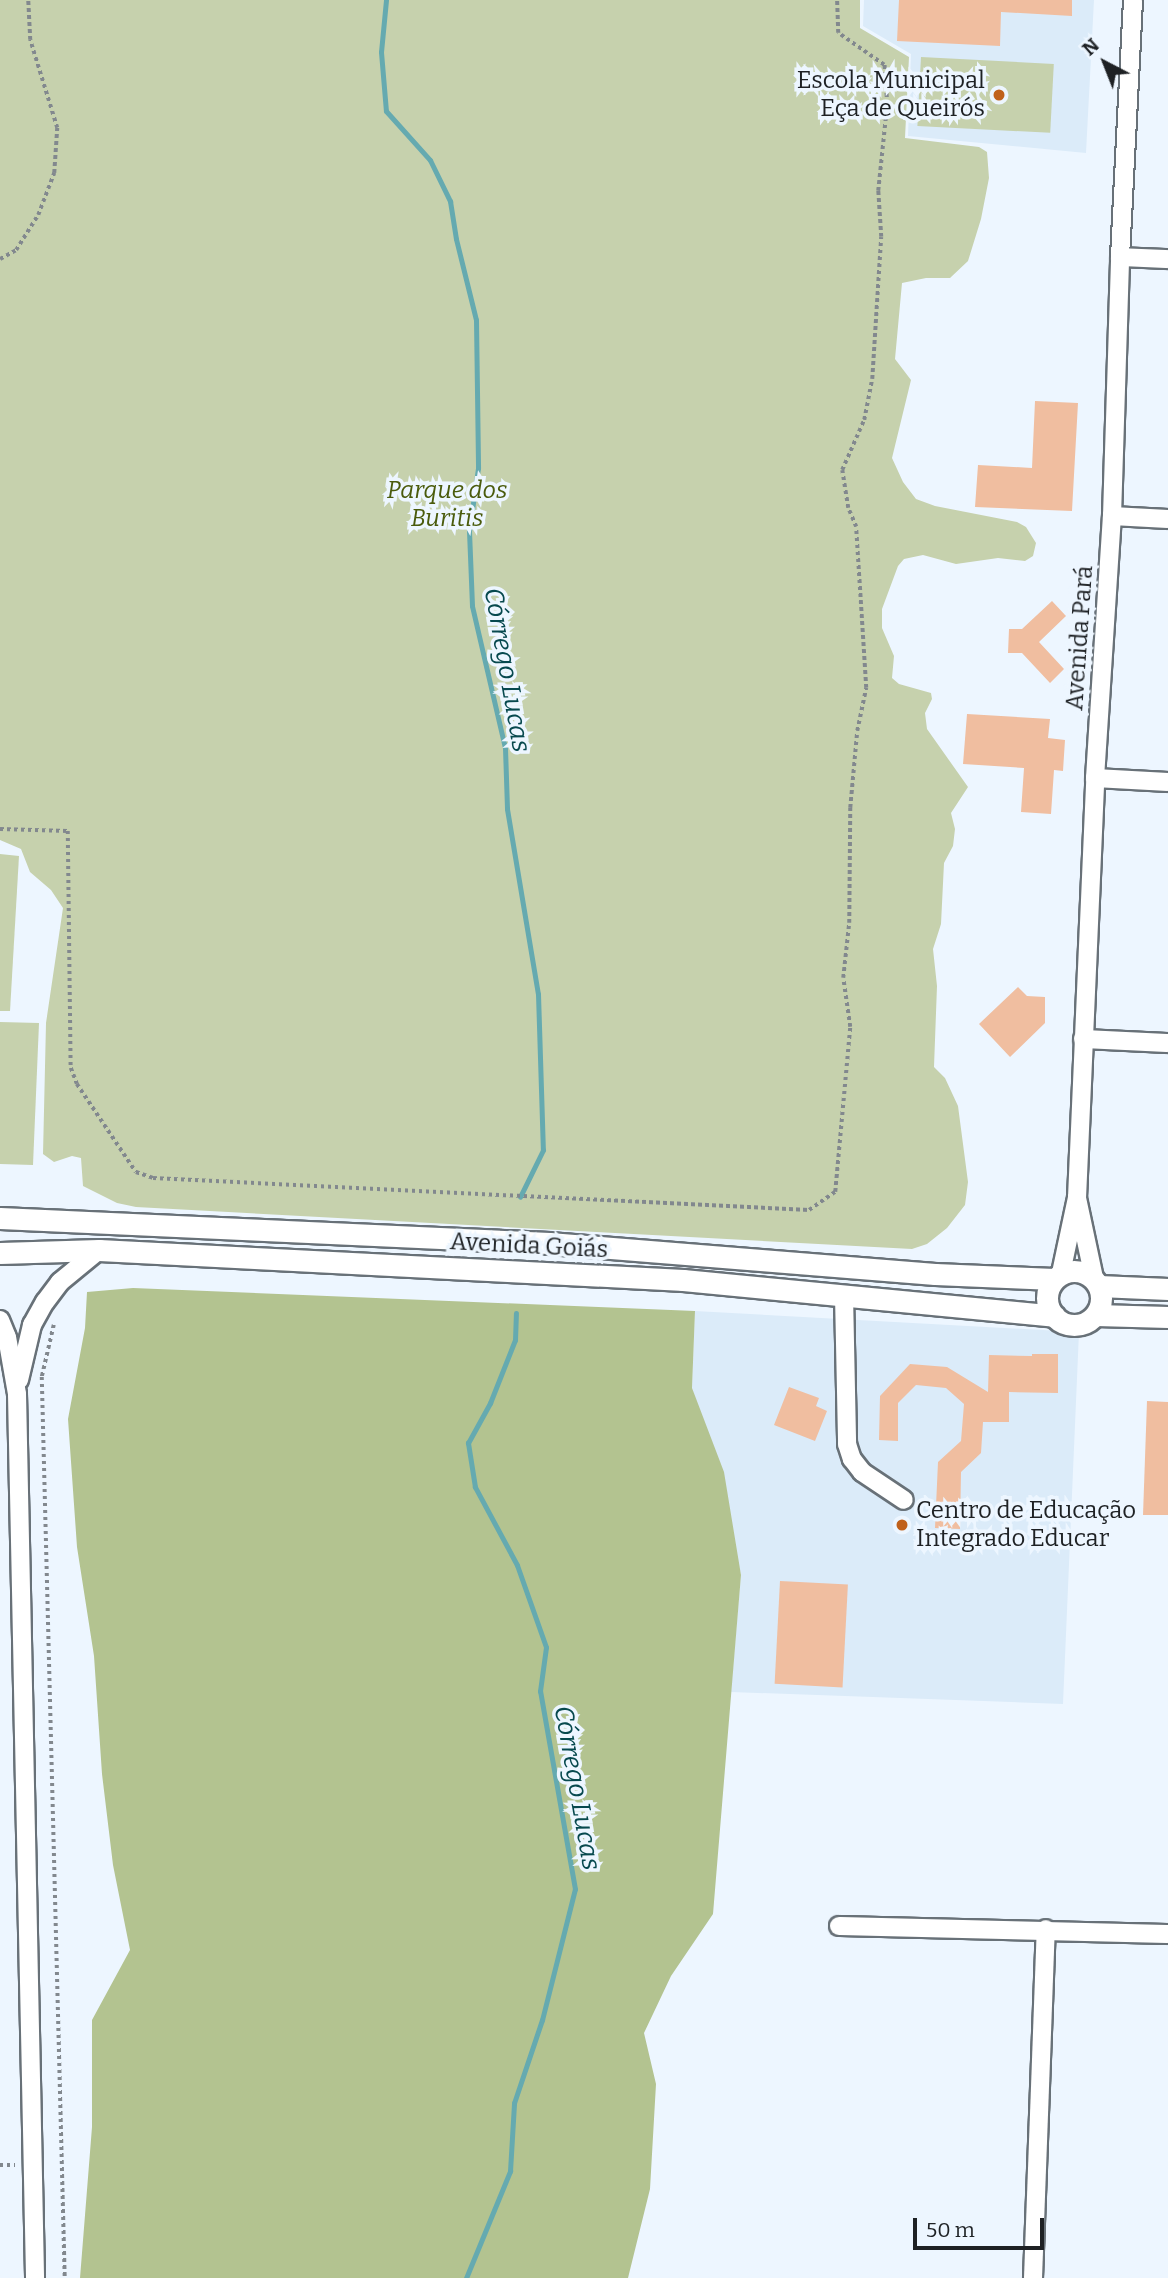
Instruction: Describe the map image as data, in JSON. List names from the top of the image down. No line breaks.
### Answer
{"streets":{"main road":["Avenida Goiás"],"street":["Avenida Pará"]},"crossings":[["Avenida Pará","Avenida Goiás"]],"water":["Córrego Lucas"],"parks":["Parque dos Buritis"],"places":["Escola Municipal Eça de Queirós","Centro de Educação Integrado Educar"],"scale_bar":"50 m","north":"top left"}
